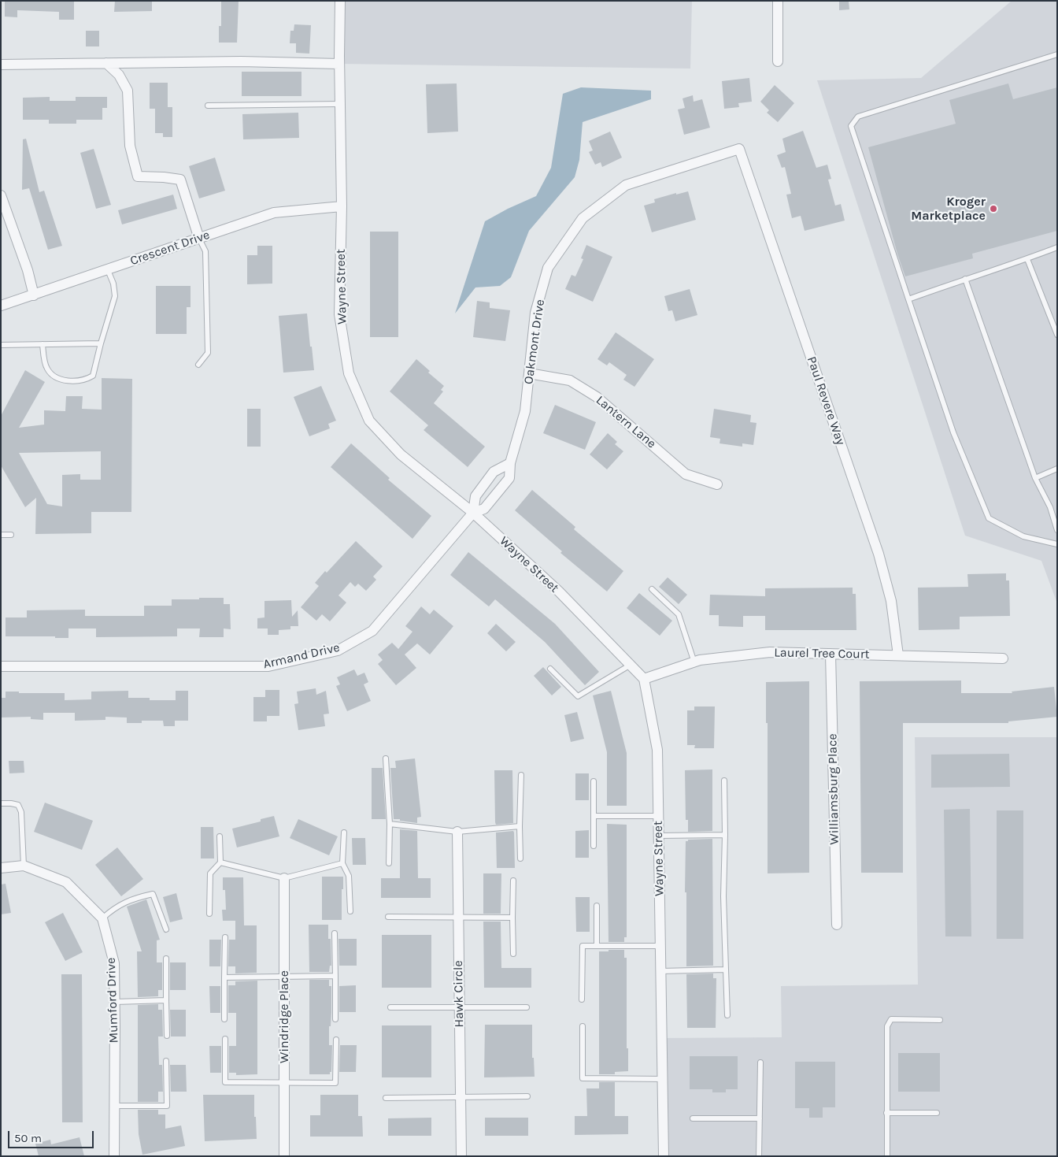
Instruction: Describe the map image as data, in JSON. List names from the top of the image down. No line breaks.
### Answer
{"streets":{"street":["Crescent Drive","Wayne Street","Oakmont Drive","Paul Revere Way","Lantern Lane","Laurel Tree Court","Armand Drive","Williamsburg Place","Hawk Circle","Mumford Drive","Windridge Place"]},"crossings":[["Crescent Drive","Wayne Street"],["Wayne Street","Oakmont Drive"],["Wayne Street","Laurel Tree Court"],["Wayne Street","Armand Drive"],["Oakmont Drive","Paul Revere Way"],["Oakmont Drive","Lantern Lane"],["Oakmont Drive","Armand Drive"],["Paul Revere Way","Laurel Tree Court"],["Laurel Tree Court","Williamsburg Place"]],"places":["Kroger Marketplace"],"scale_bar":"50 m"}
